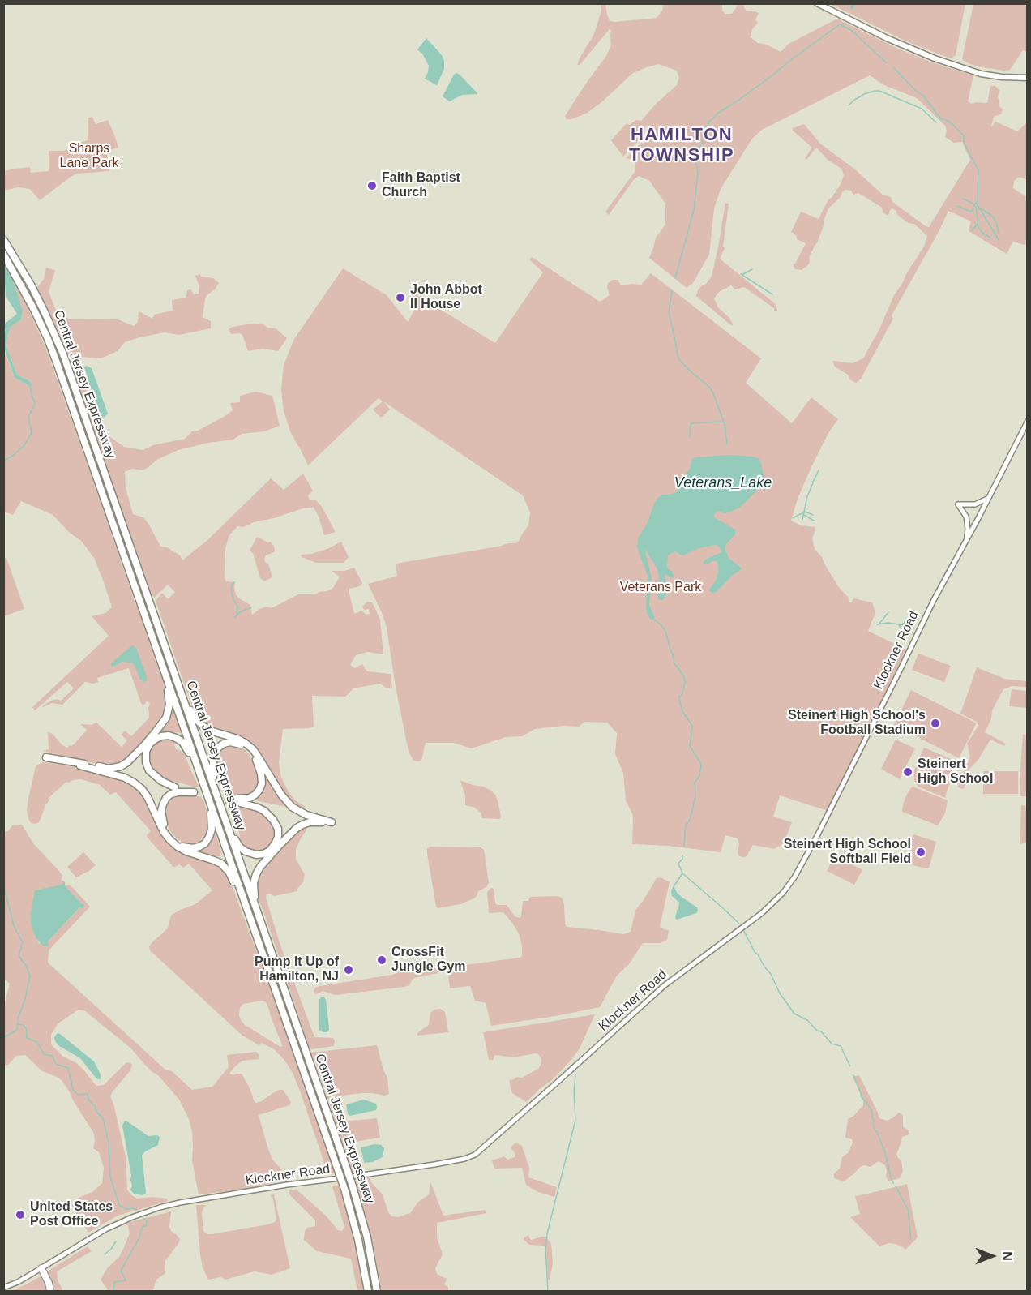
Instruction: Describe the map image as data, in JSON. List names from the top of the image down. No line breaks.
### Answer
{"streets":{"highway":["Central Jersey Expressway"],"main road":["Klockner Road"]},"districts":["HAMILTON TOWNSHIP"],"water":["Veterans_Lake"],"parks":["Sharps Lane Park","Veterans Park"],"places":["Faith Baptist Church","John Abbot II House","Steinert High School's Football Stadium","Steinert High School","Steinert High School Softball Field","CrossFit Jungle Gym","Pump It Up of Hamilton, NJ","United States Post Office"],"north":"right"}
